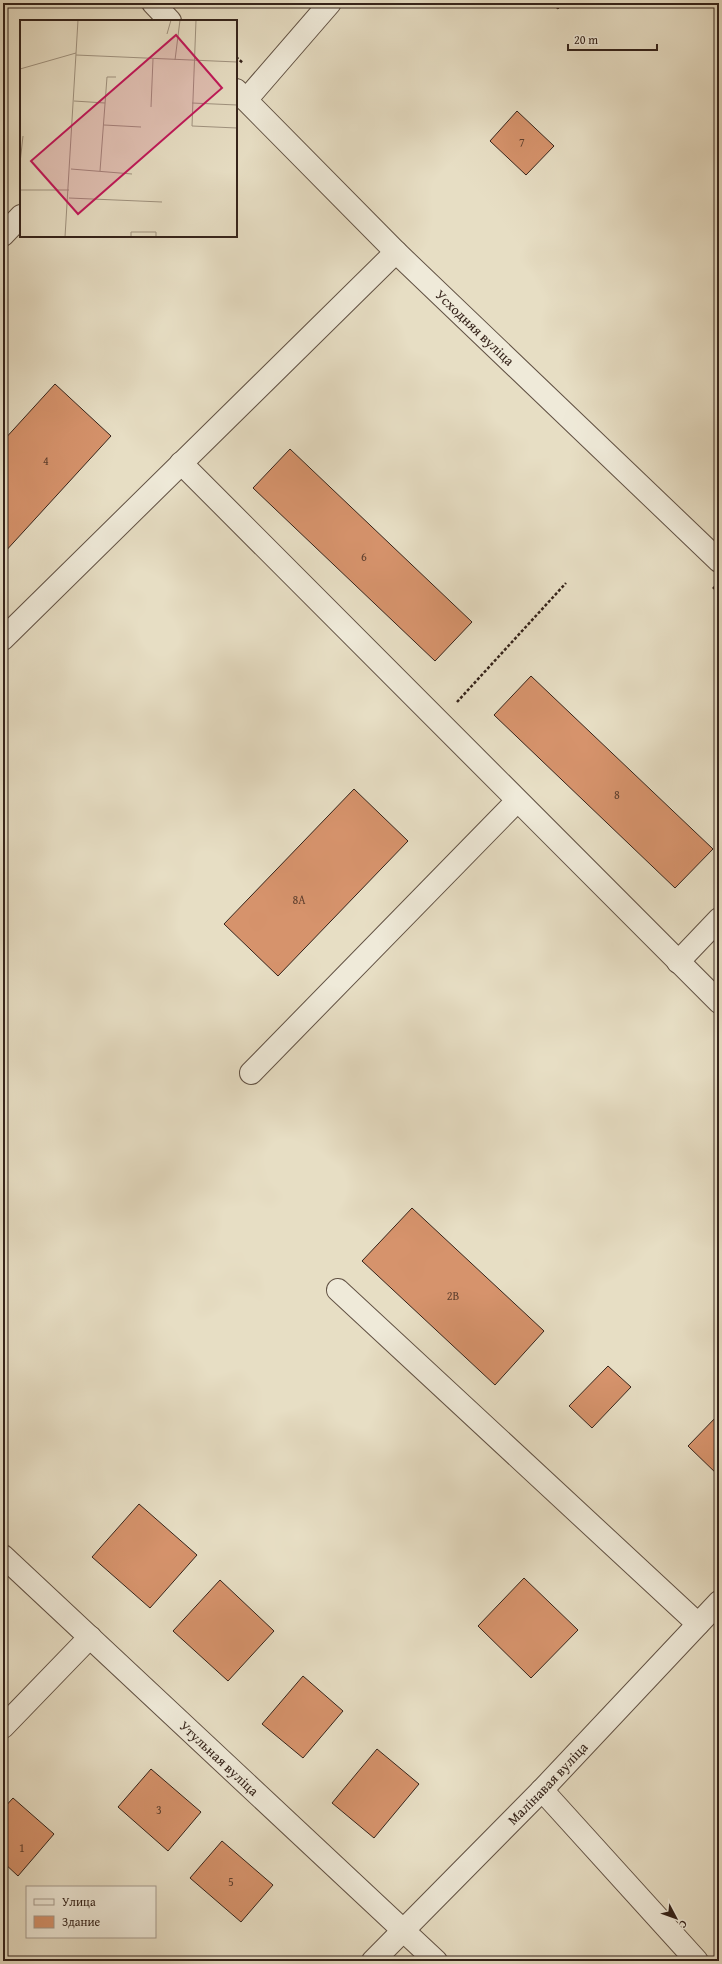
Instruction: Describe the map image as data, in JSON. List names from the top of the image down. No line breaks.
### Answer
{"streets":{"street":["Усходняя вуліца","Утульная вуліца","Малінавая вуліца"]},"crossings":[["Утульная вуліца","Малінавая вуліца"]],"house_numbers":["7","4","6","8","8А","2В","3","1","5"],"legend":["Улица","Здание"],"scale_bar":"20 m","north":"bottom right"}
